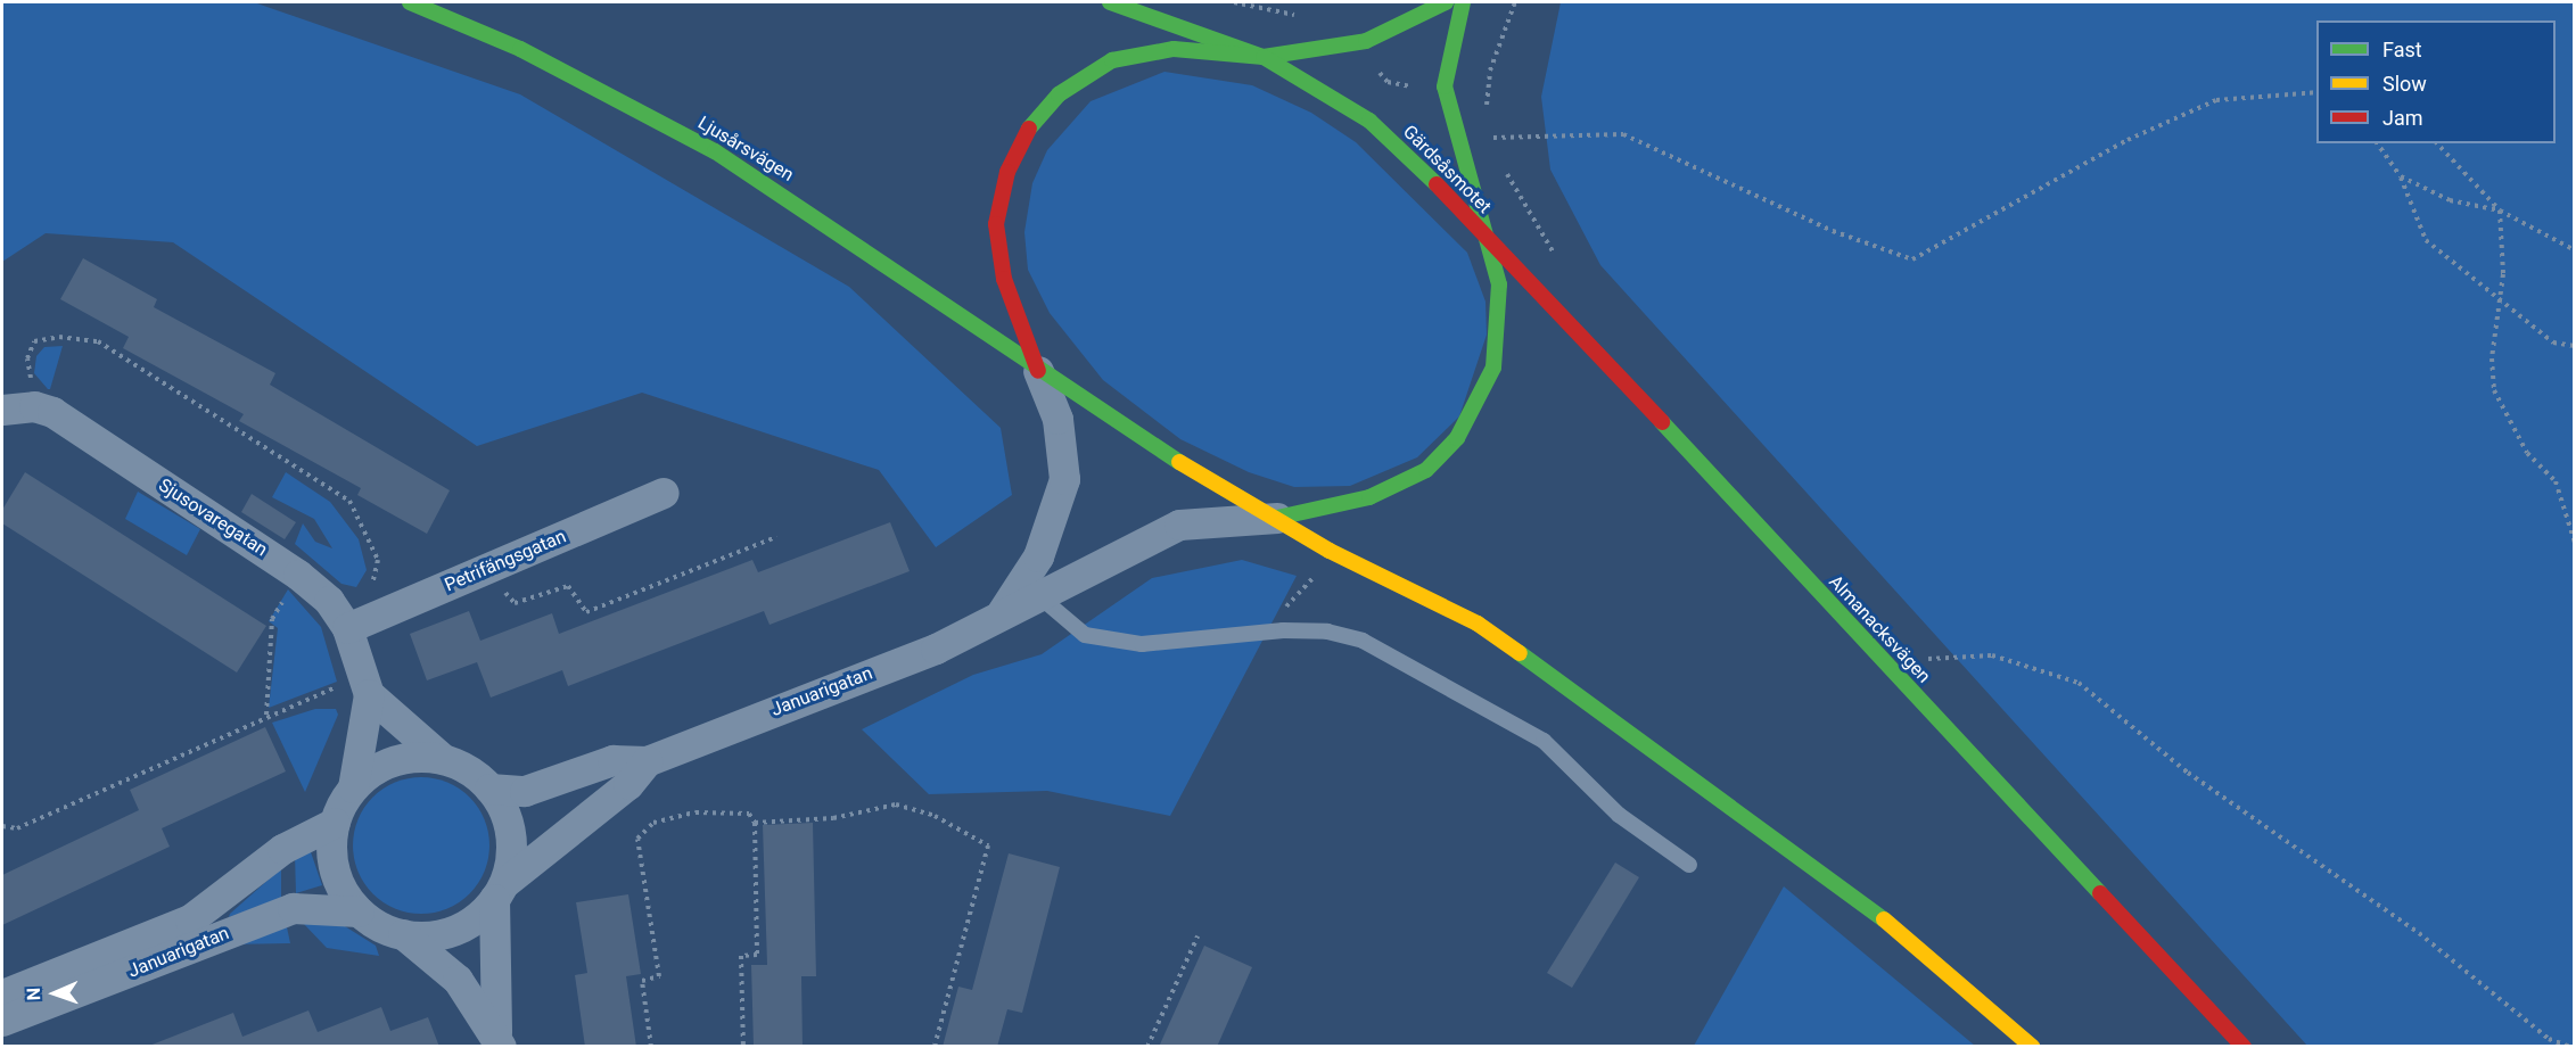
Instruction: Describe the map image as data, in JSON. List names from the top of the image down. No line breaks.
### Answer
{"streets":{"main road":["Ljusårsvägen","Gärdsåsmotet","Almanacksvägen"],"street":["Sjusovaregatan","Petrifängsgatan","Januarigatan"]},"crossings":[["Ljusårsvägen","Gärdsåsmotet"],["Gärdsåsmotet","Almanacksvägen"],["Gärdsåsmotet","Januarigatan"],["Sjusovaregatan","Petrifängsgatan"],["Sjusovaregatan","Januarigatan"]],"legend":["Fast","Slow","Jam"],"north":"left"}
